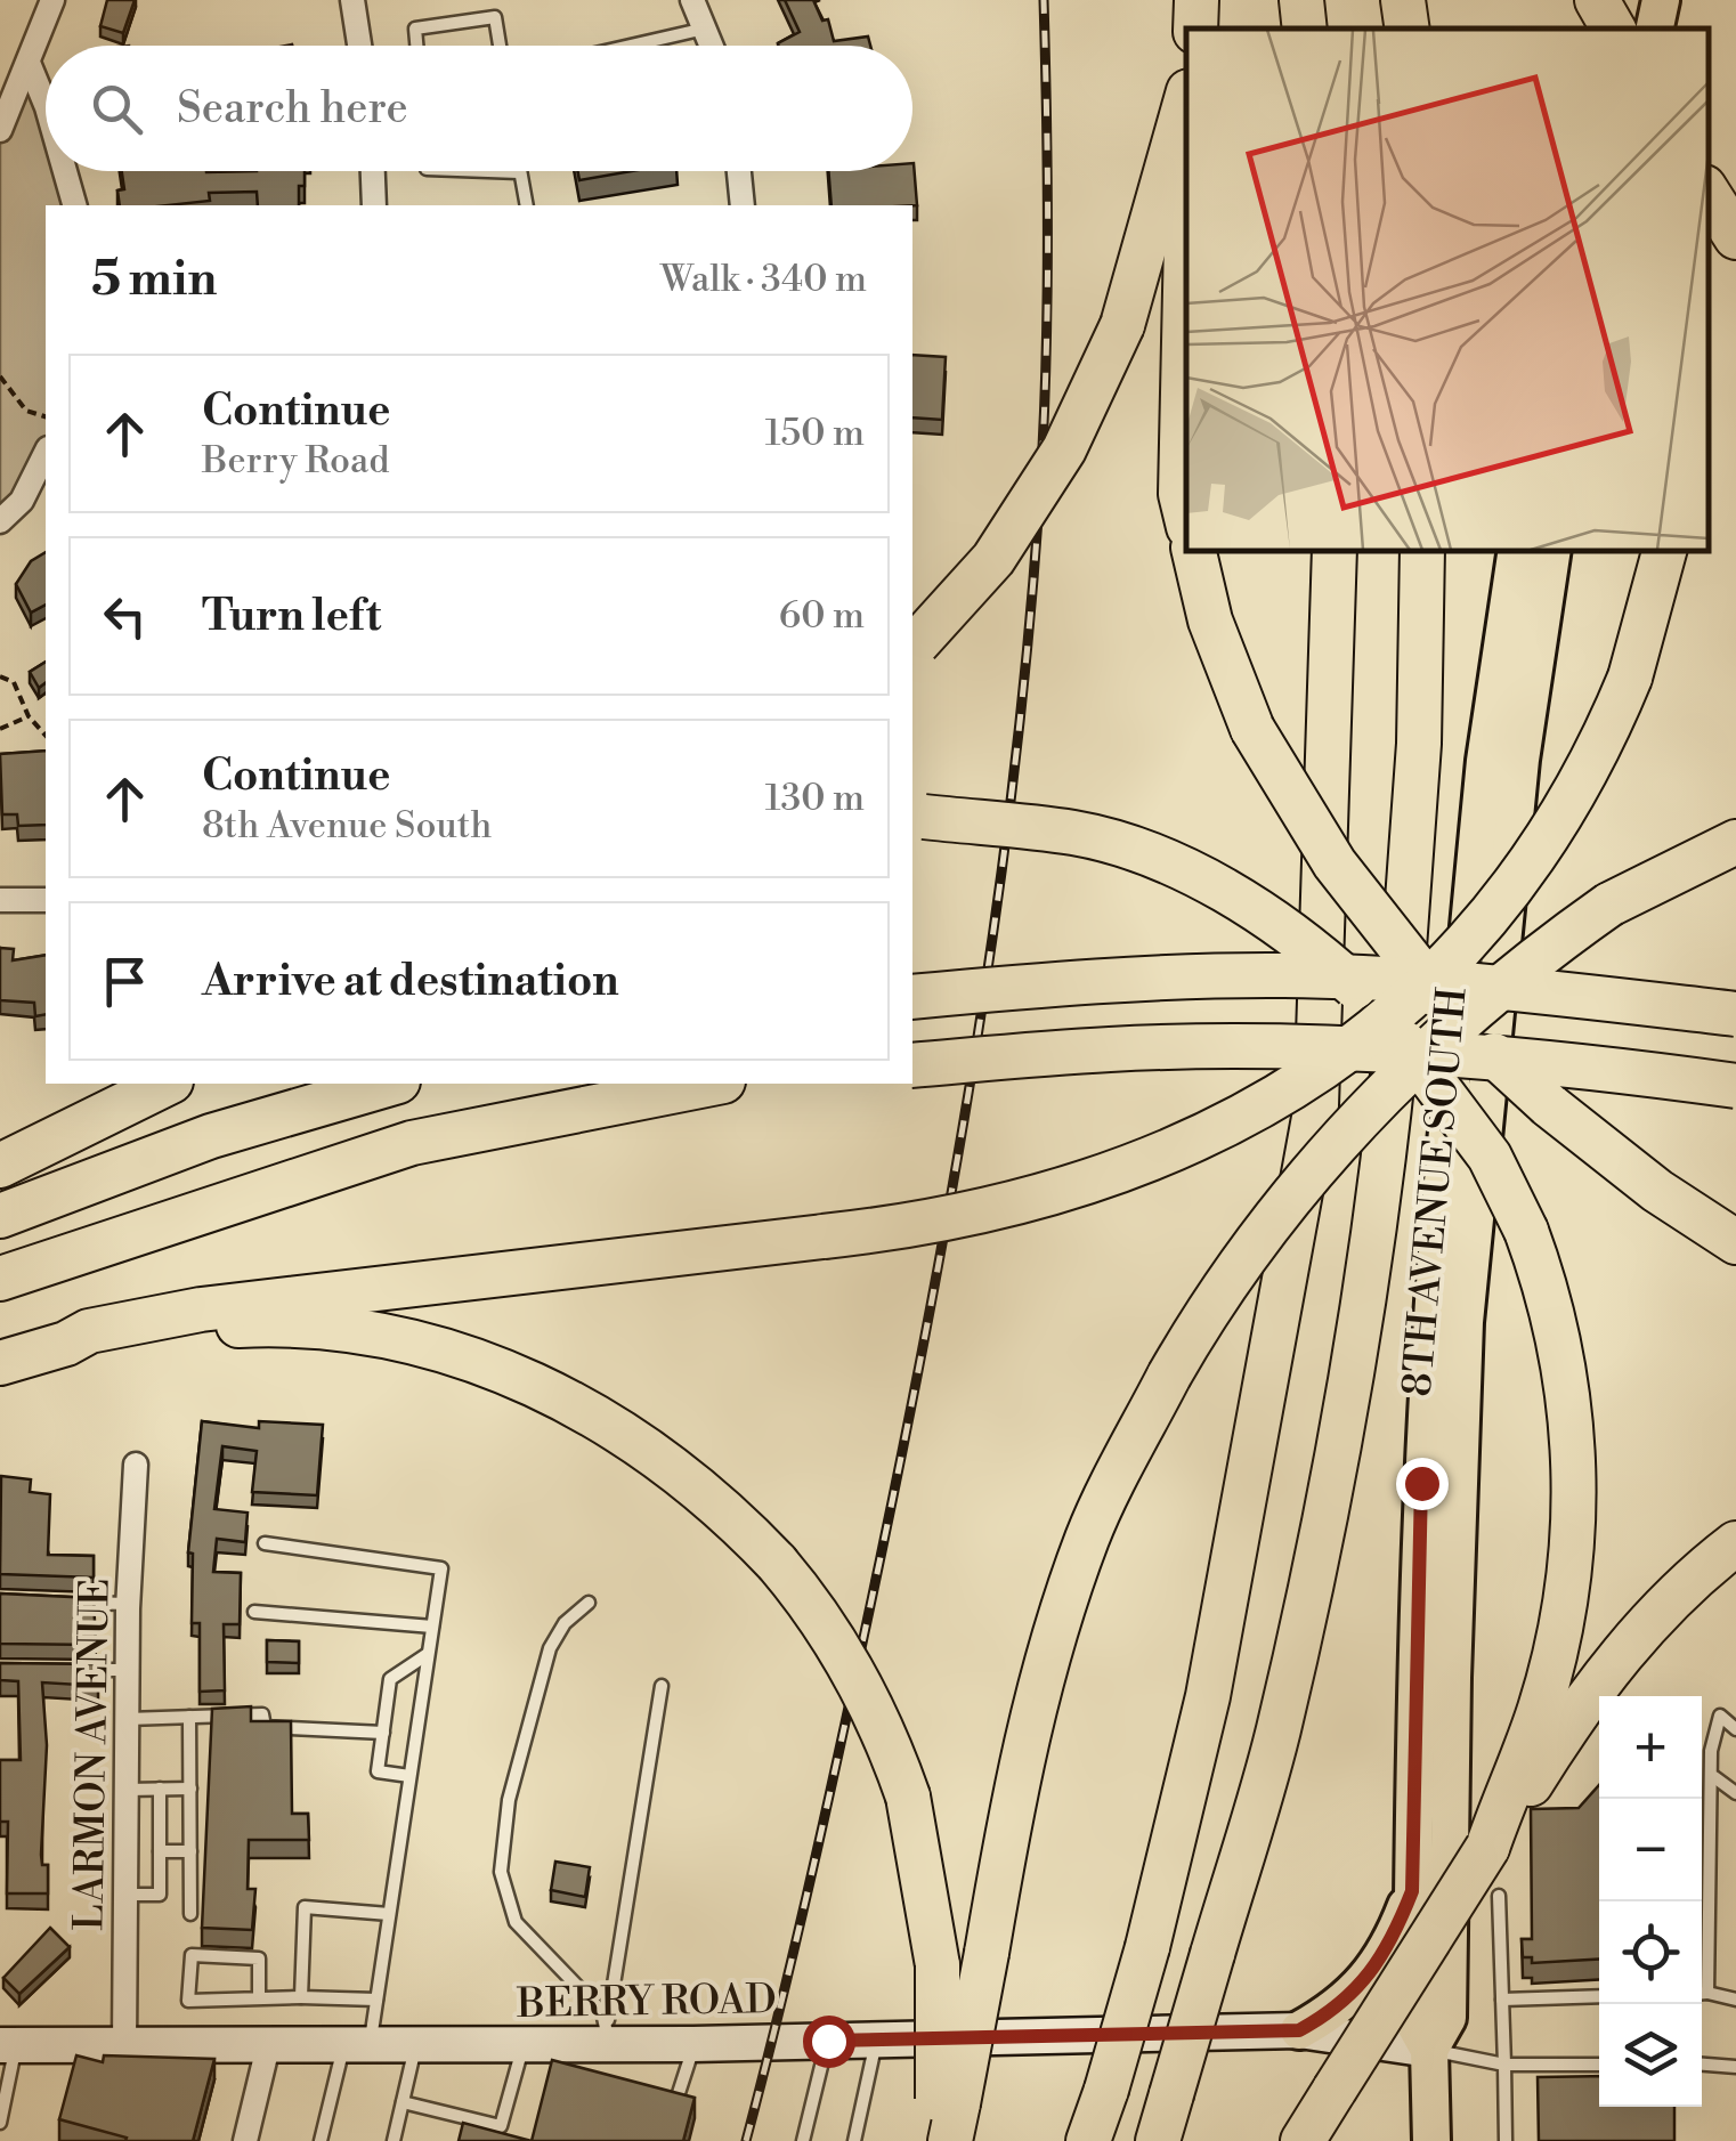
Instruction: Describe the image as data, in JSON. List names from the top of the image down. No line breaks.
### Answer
{"streets":{"main road":["8TH AVENUE SOUTH"],"street":["LARMON AVENUE","BERRY ROAD"]},"crossings":[["8TH AVENUE SOUTH","BERRY ROAD"],["LARMON AVENUE","BERRY ROAD"]],"page":{"search":"Search here","heading":["5 min","Walk · 340 m"],"list":[["Continue","Berry Road","150 m"],["Turn left","60 m"],["Continue","8th Avenue South","130 m"],"Arrive at destination"],"map_buttons":["+","−"]}}
